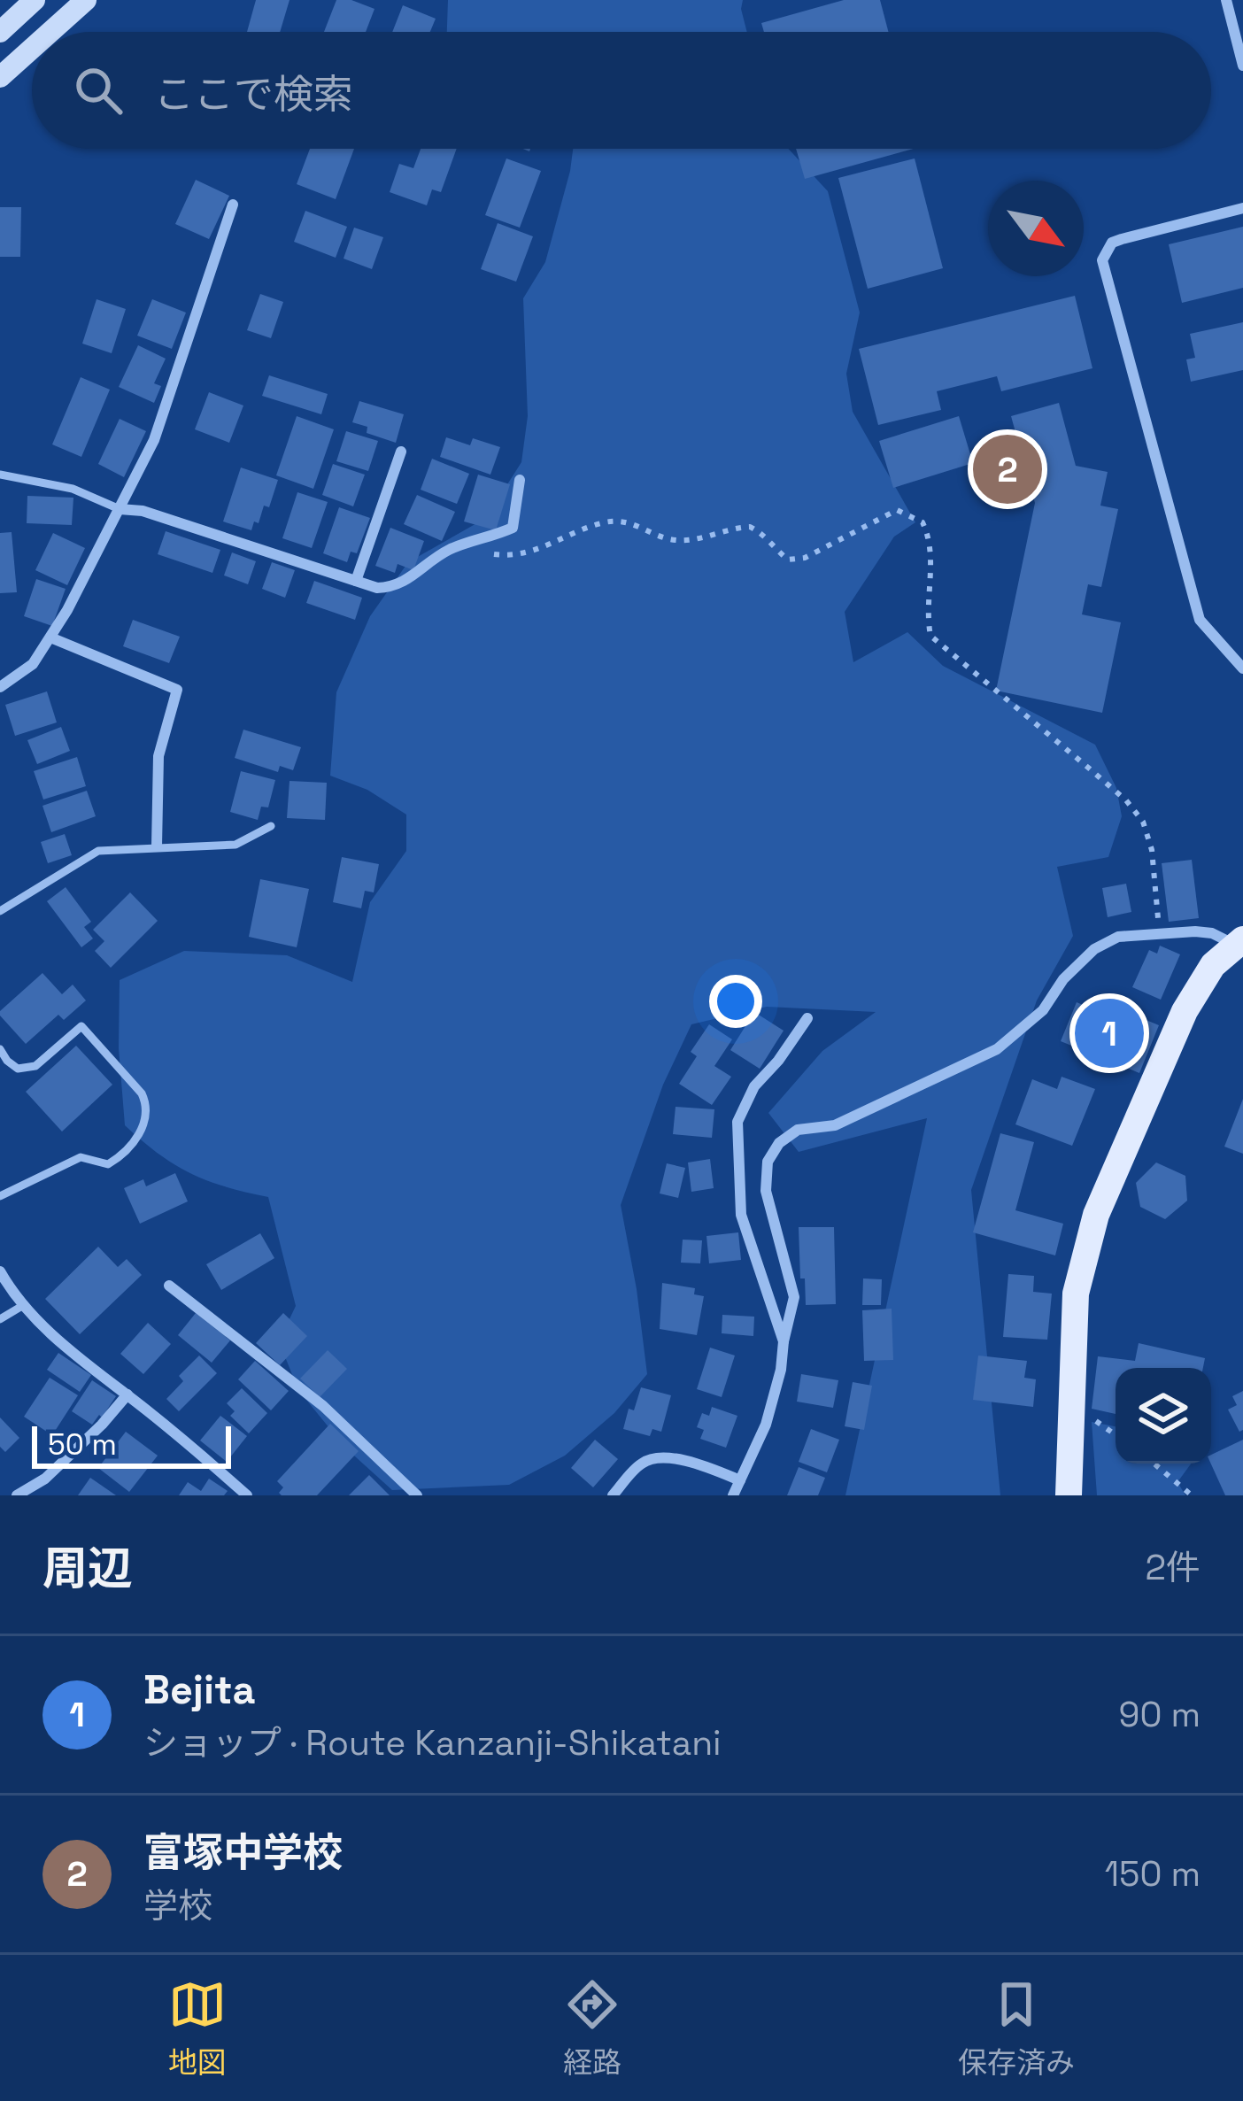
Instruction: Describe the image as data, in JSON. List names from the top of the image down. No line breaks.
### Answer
{"scale_bar":"50 m","north":"bottom right","page":{"search":"ここで検索","pins":["2","1"],"scale":"50 m","heading":["周辺","2件"],"list":[{"mark":"1","name":"Bejita","note":"ショップ · Route Kanzanji-Shikatani","value":"90 m"},{"mark":"2","name":"富塚中学校","note":"学校","value":"150 m"}],"nav":["地図","経路","保存済み"]}}
